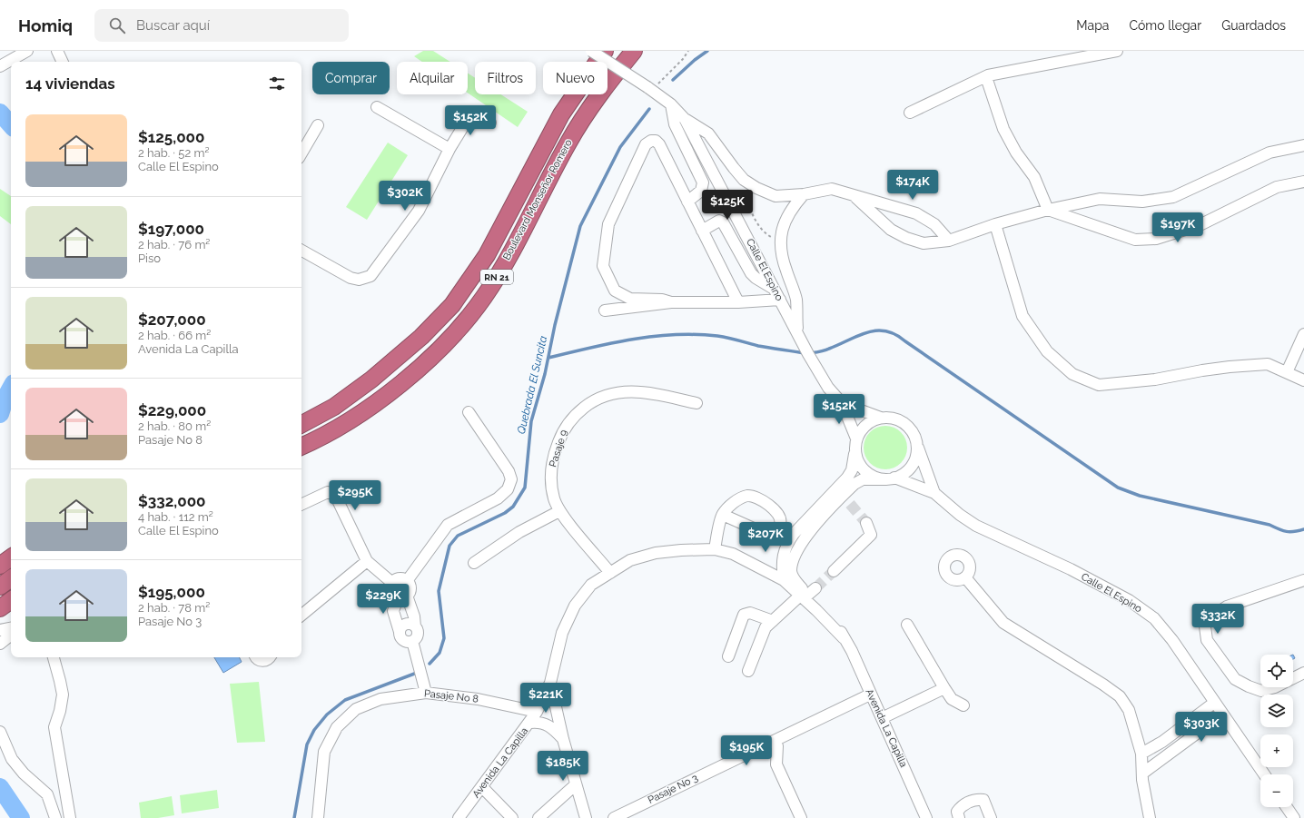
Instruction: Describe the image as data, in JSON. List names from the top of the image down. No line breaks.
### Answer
{"streets":{"highway":["Boulevard Monseñor Romero","RN 21"],"street":["Calle El Espino","Pasaje 9","Pasaje No 8","Avenida La Capilla","Pasaje No 3"]},"crossings":[["Pasaje 9","Avenida La Capilla"],["Pasaje No 8","Avenida La Capilla"],["Avenida La Capilla","Pasaje No 3"]],"water":["Quebrada El Suncita"],"page":{"header":"Homiq","search":"Buscar aquí","nav":["Mapa","Cómo llegar","Guardados"],"chip":["Comprar","Alquilar","Filtros","Nuevo"],"heading":"14 viviendas","price":["$152K","$174K","$302K","$125K","$197K","$152K","$295K","$207K","$229K","$332K","$221K","$303K","$195K","$185K"],"list":[{"name":"$125,000","note":"2 hab. · 52 m² · Calle El Espino"},{"name":"$197,000","note":"2 hab. · 76 m² · Piso"},{"name":"$207,000","note":"2 hab. · 66 m² · Avenida La Capilla"},{"name":"$229,000","note":"2 hab. · 80 m² · Pasaje No 8"},{"name":"$332,000","note":"4 hab. · 112 m² · Calle El Espino"},{"name":"$195,000","note":"2 hab. · 78 m² · Pasaje No 3"}],"map_buttons":["+","−"]}}
